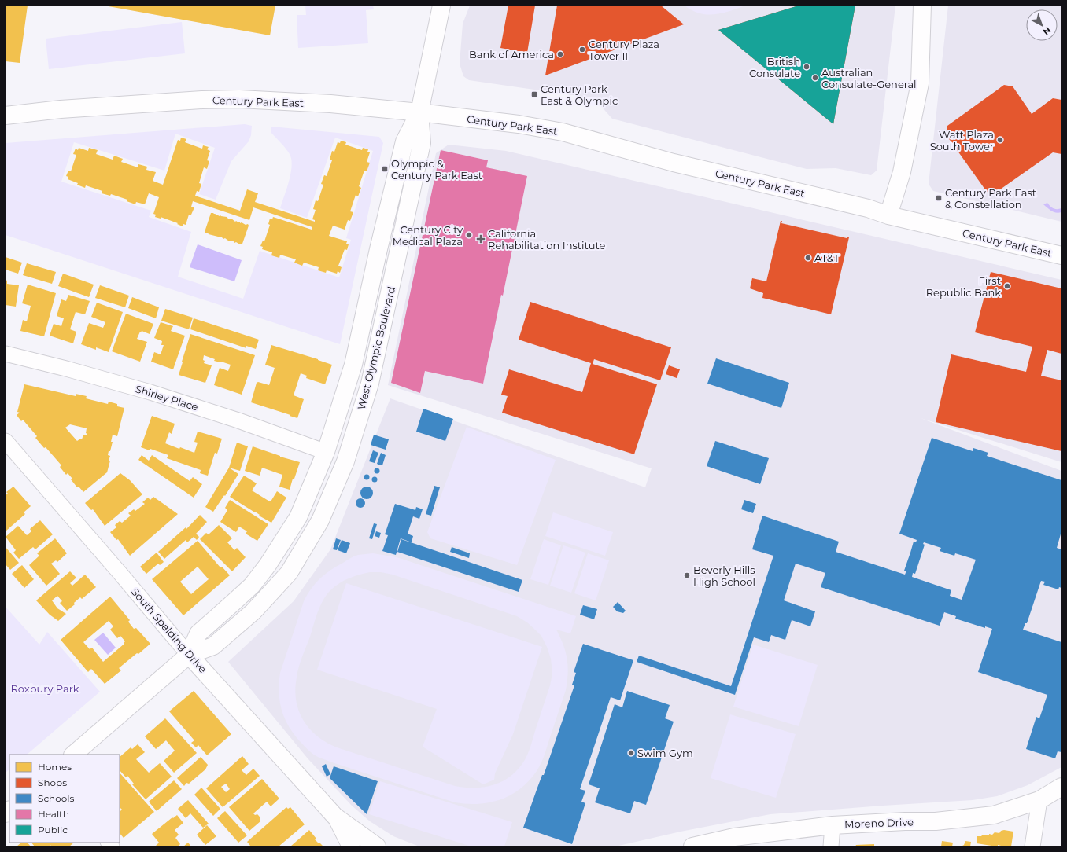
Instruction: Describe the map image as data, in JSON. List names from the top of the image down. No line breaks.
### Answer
{"streets":{"main road":["Century Park East","West Olympic Boulevard","South Spalding Drive","Moreno Drive"],"street":["Shirley Place"]},"crossings":[["Century Park East","West Olympic Boulevard"],["West Olympic Boulevard","Shirley Place"],["West Olympic Boulevard","South Spalding Drive"]],"parks":["Roxbury Park"],"places":{"other":["Century Plaza Tower II","Bank of America","British Consulate","Australian Consulate-General","Watt Plaza South Tower","Century City Medical Plaza","AT&T","First Republic Bank","Beverly Hills High School","Swim Gym"],"transit":["Century Park East & Olympic","Olympic & Century Park East","Century Park East & Constellation"],"health":["California Rehabilitation Institute"]},"legend":["Homes","Shops","Schools","Health","Public"],"north":"bottom right"}
